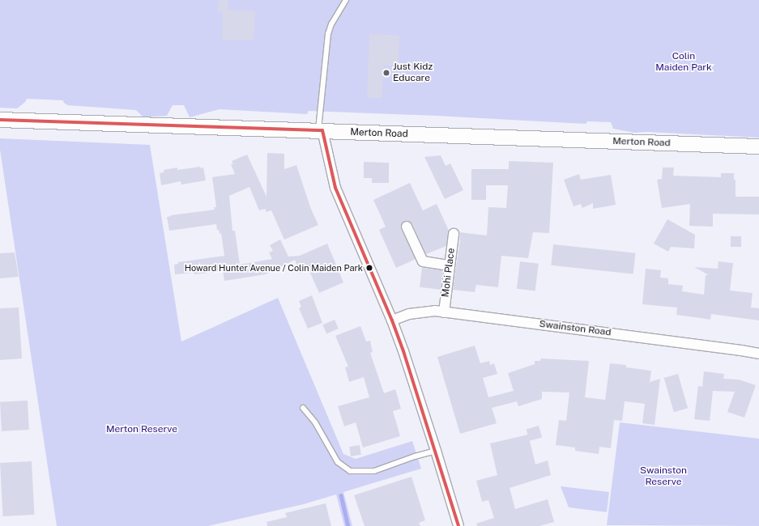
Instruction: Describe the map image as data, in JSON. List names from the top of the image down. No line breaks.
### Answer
{"streets":{"main road":["Merton Road"],"street":["Mohi Place","Swainston Road"]},"crossings":[["Mohi Place","Swainston Road"]],"parks":["Colin Maiden Park","Merton Reserve","Swainston Reserve"],"places":["Just Kidz Educare","Howard Hunter Avenue / Colin Maiden Park"]}
